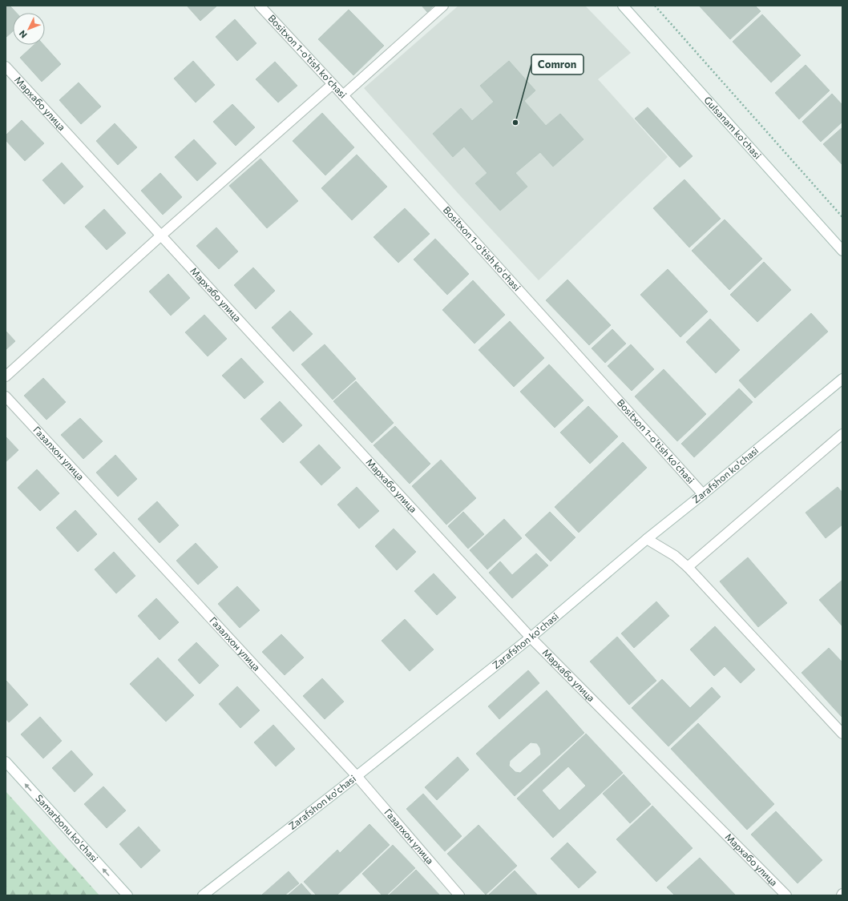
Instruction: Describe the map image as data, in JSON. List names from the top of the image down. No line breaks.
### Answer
{"streets":{"street":["Bositxon 1-o'tish ko'chasi","Мархабо улица","Gulsanam ko'chasi","Газалхон улица","Zarafshon ko'chasi","Samarbonu ko'chasi"]},"crossings":[["Bositxon 1-o'tish ko'chasi","Zarafshon ko'chasi"],["Мархабо улица","Zarafshon ko'chasi"],["Газалхон улица","Zarafshon ko'chasi"]],"one_way":["Samarbonu ko'chasi"],"places":["Сomron"],"north":"bottom left"}
